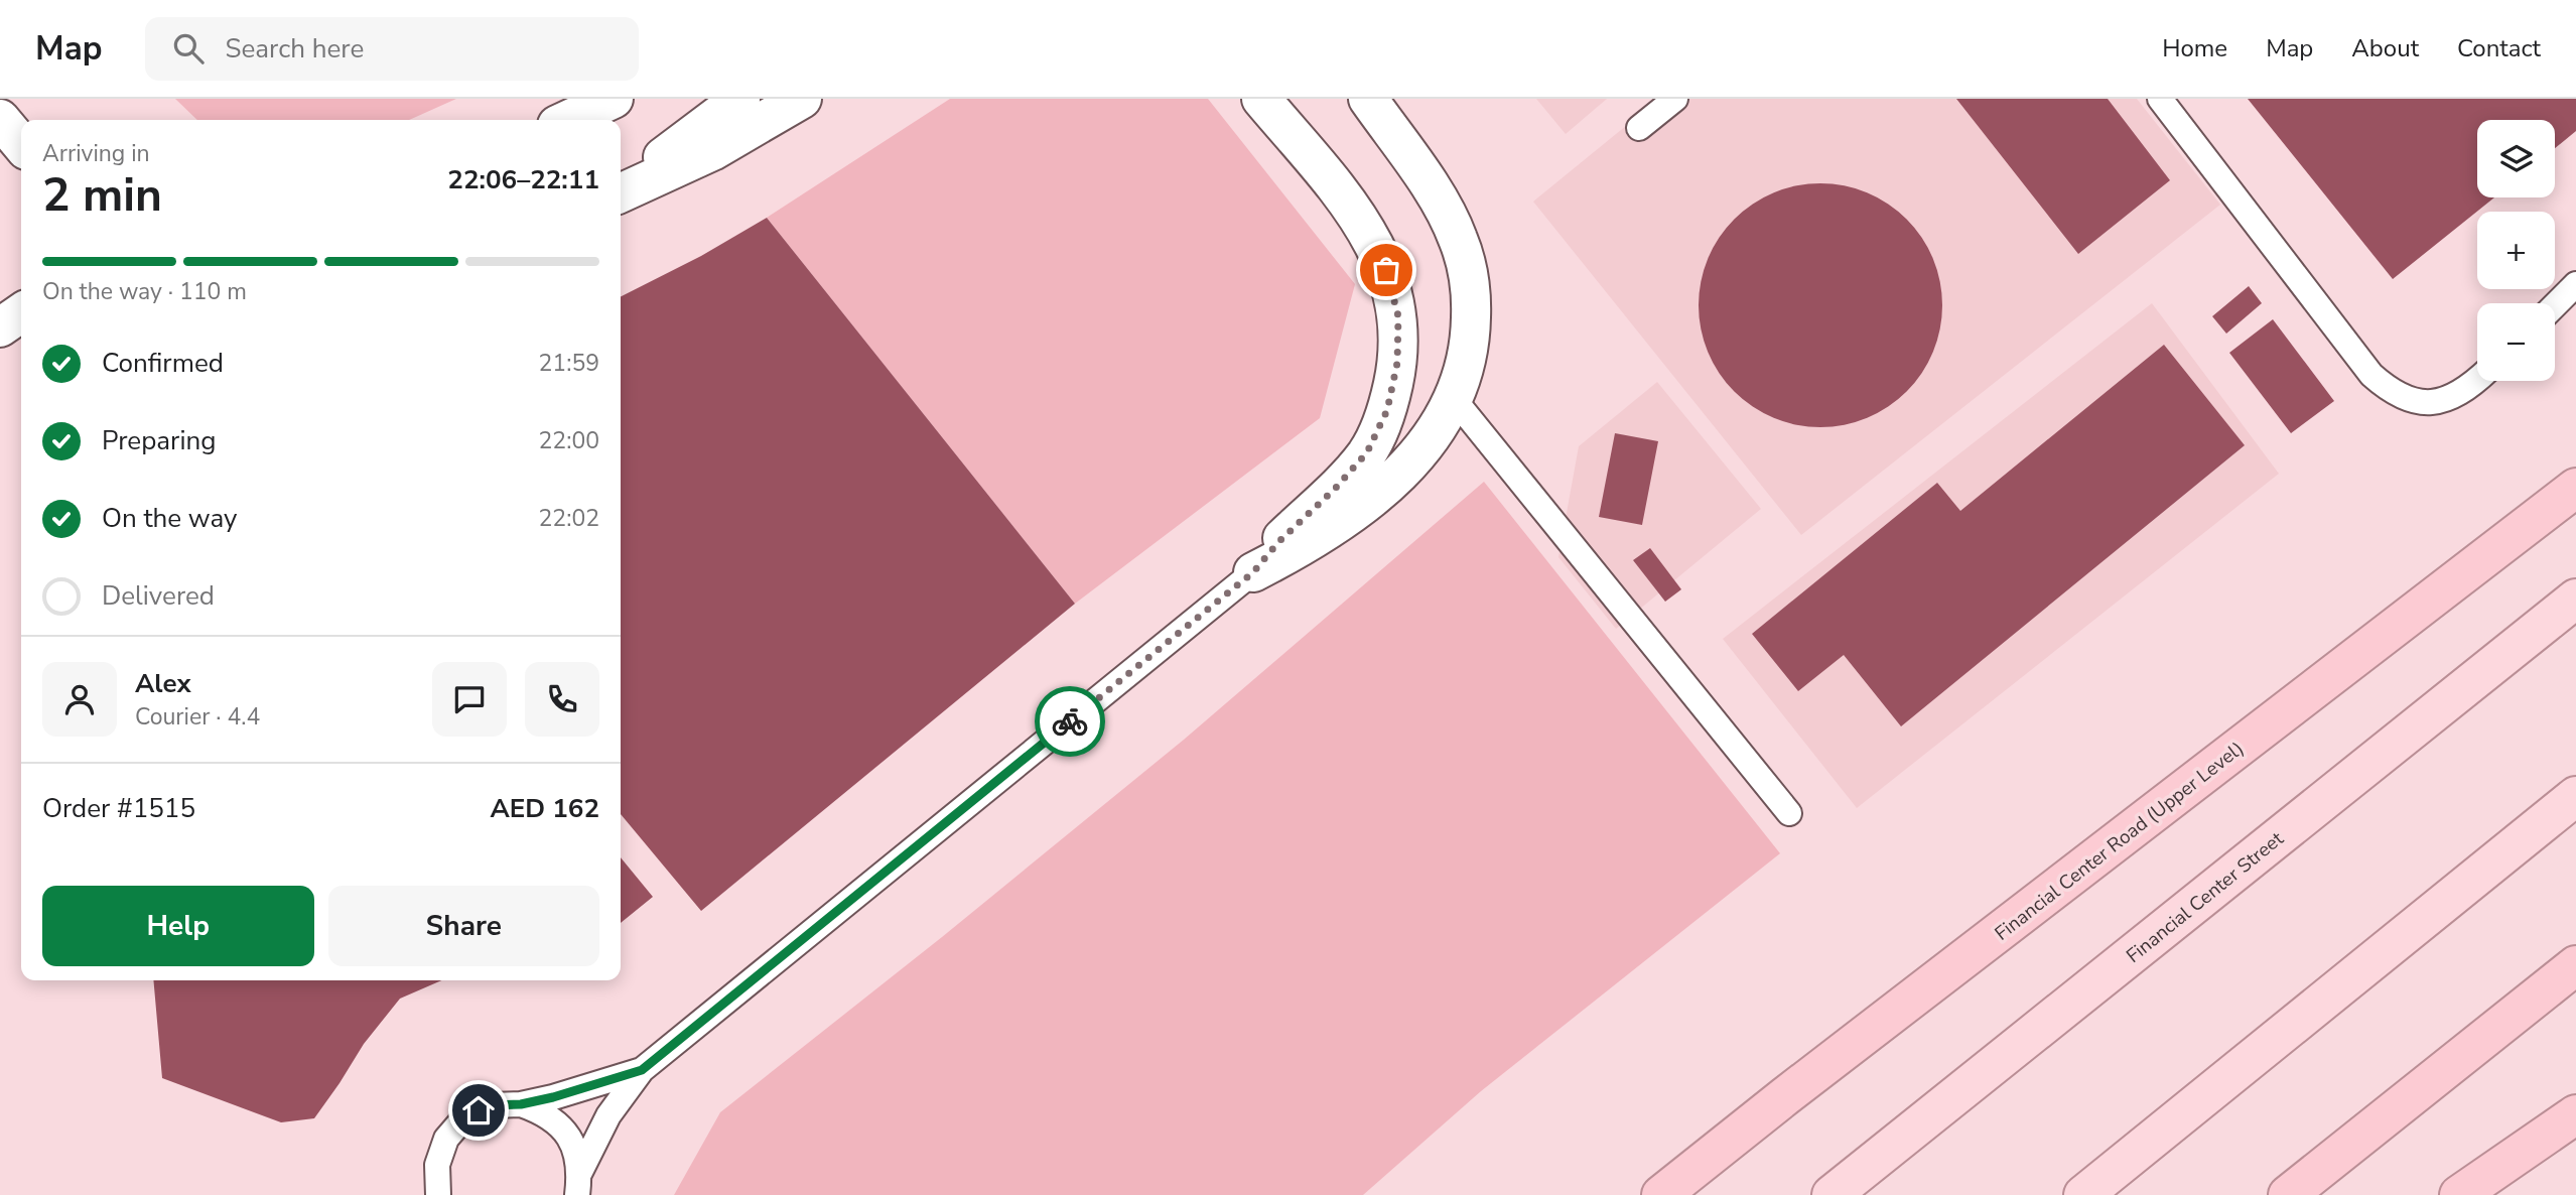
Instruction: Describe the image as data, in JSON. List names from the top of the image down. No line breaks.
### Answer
{"streets":{"highway":["Financial Center Road (Upper Level)"],"main road":["Financial Center Street"]},"page":{"header":"Map","search":"Search here","nav":["Home","Map","About","Contact"],"map_buttons":["+","−"],"heading":["2 min","Arriving in","22:06–22:11"],"panel":["Alex","Courier · 4.4","Order #1515","AED 162"],"bar":"On the way · 110 m","list":[["Confirmed","21:59"],["Preparing","22:00"],["On the way","22:02"],"Delivered"],"buttons":["Help","Share"]}}
